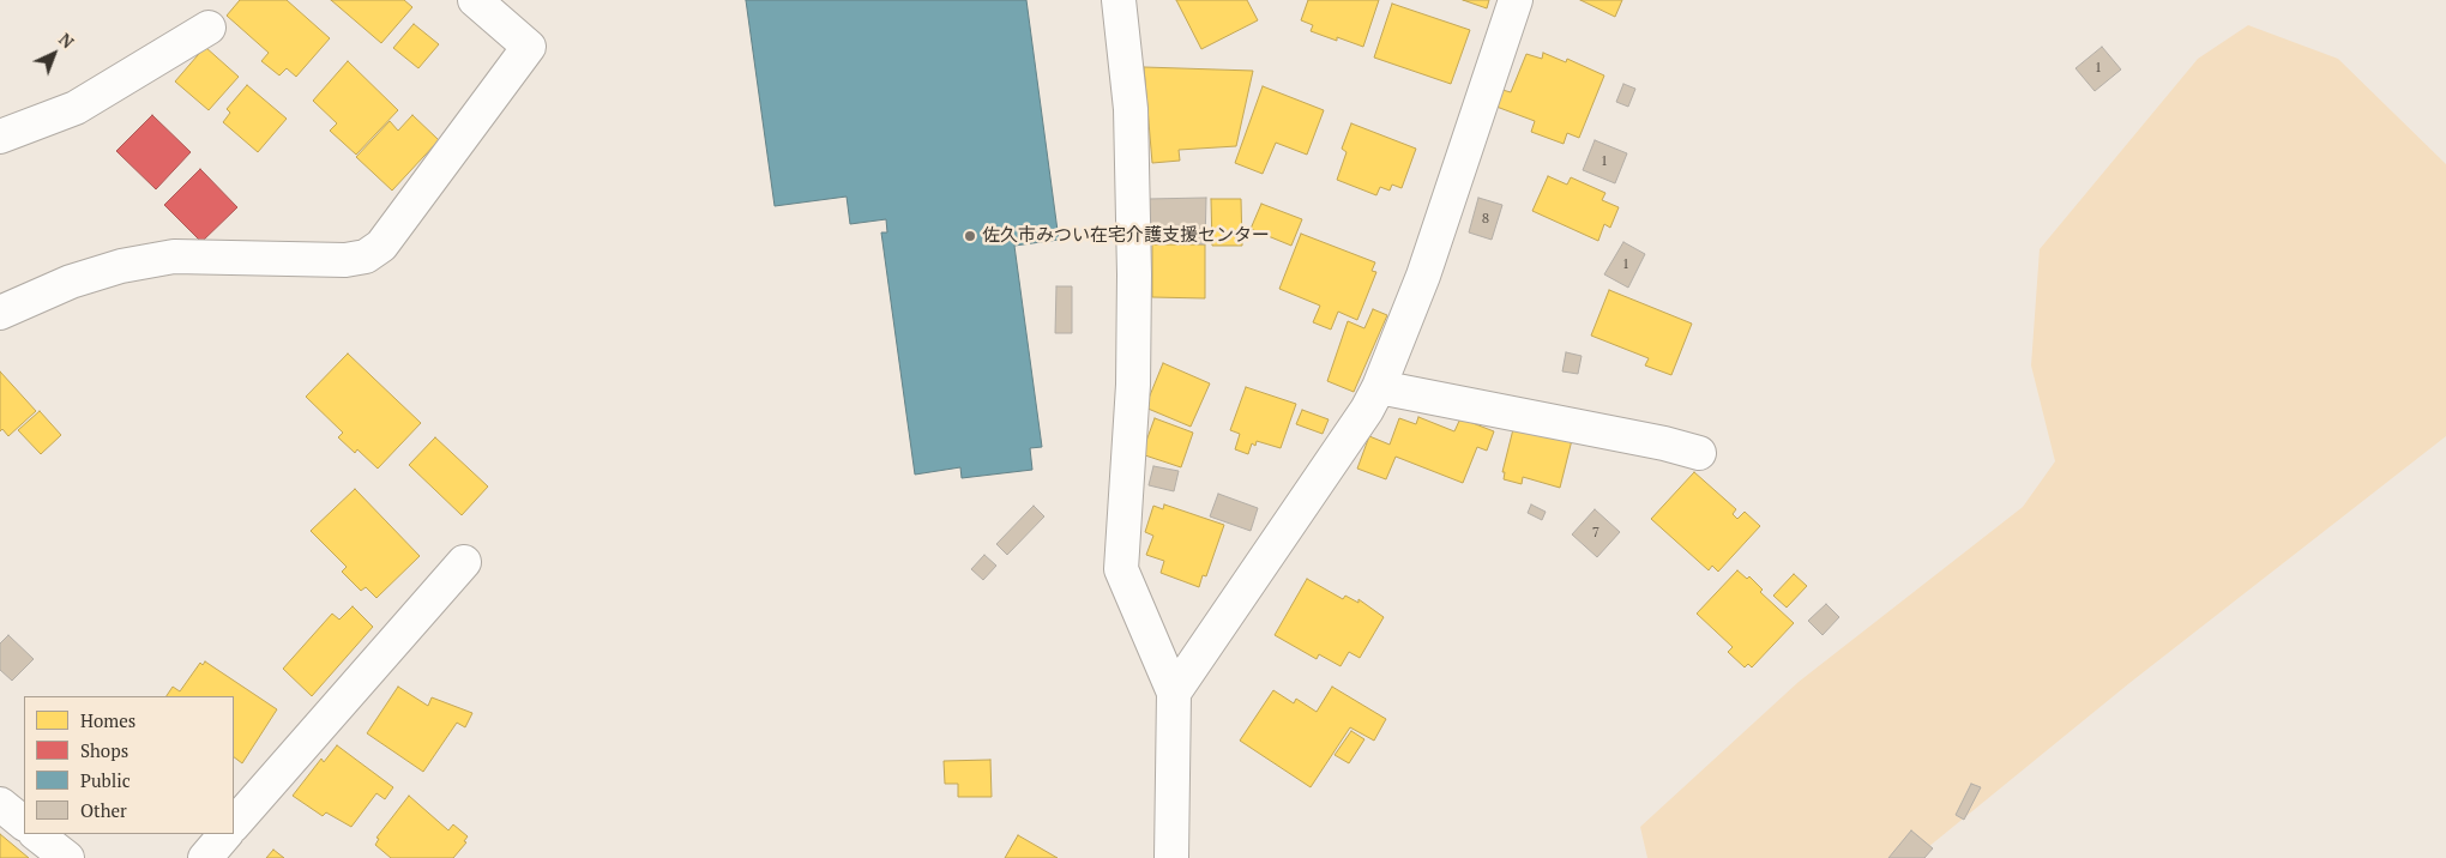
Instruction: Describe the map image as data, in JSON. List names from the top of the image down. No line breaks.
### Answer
{"places":["佐久市みつい在宅介護支援センター"],"house_numbers":["1","1","8","1","7"],"legend":["Homes","Shops","Public","Other"],"north":"top right"}
